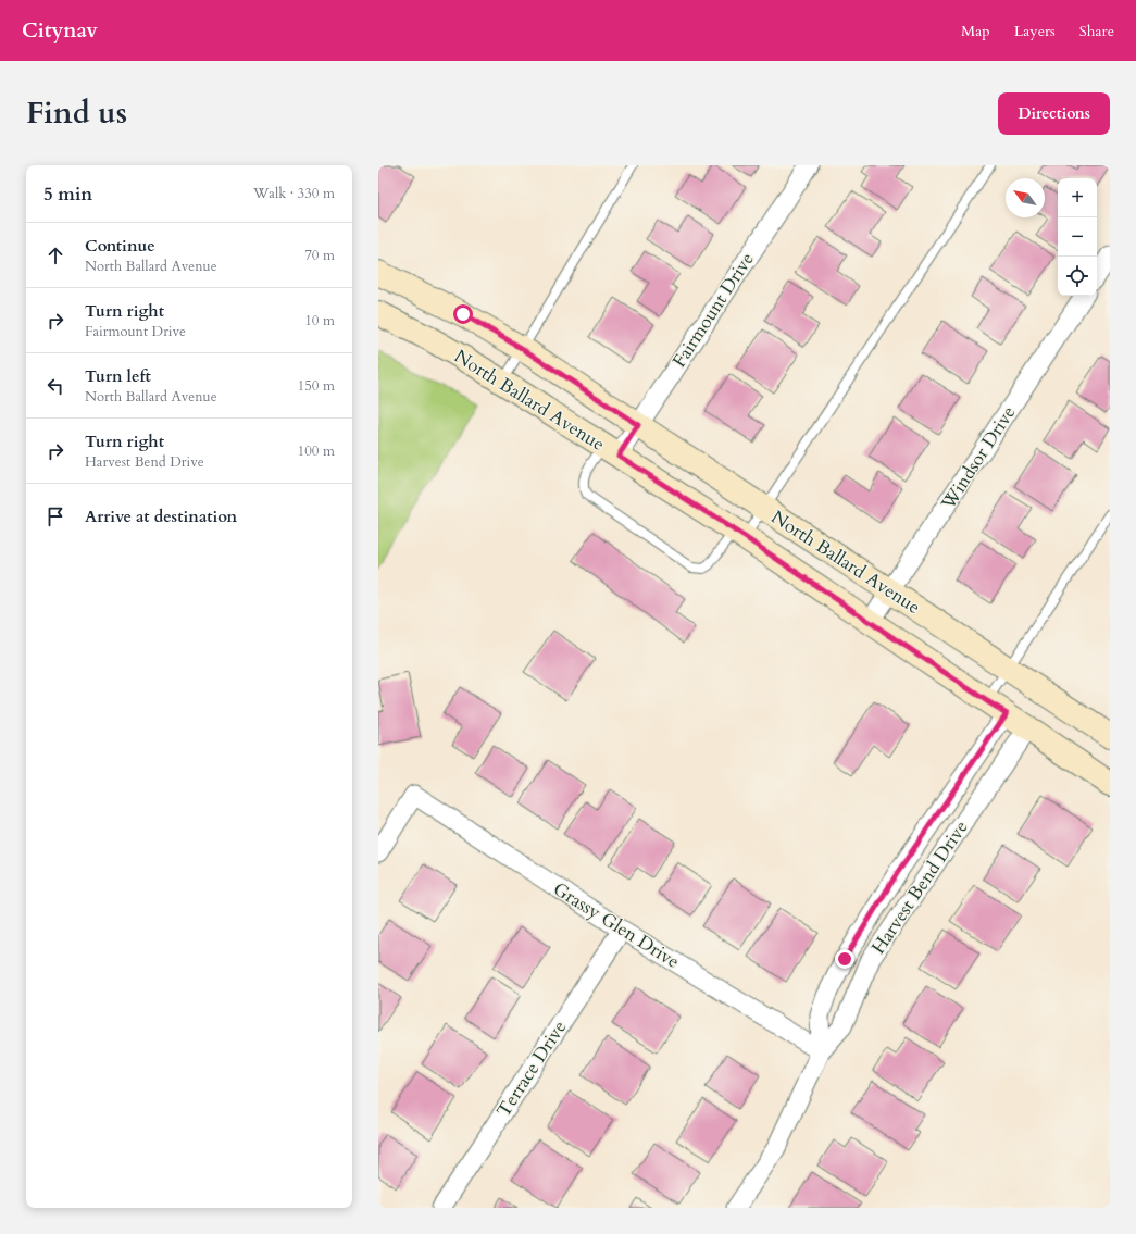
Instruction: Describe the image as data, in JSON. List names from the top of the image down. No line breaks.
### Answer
{"streets":{"main road":["North Ballard Avenue"],"street":["Fairmount Drive","Windsor Drive","Harvest Bend Drive","Grassy Glen Drive","Terrace Drive"]},"crossings":[["Fairmount Drive","North Ballard Avenue"],["North Ballard Avenue","Windsor Drive"],["North Ballard Avenue","Harvest Bend Drive"],["Harvest Bend Drive","Grassy Glen Drive"],["Grassy Glen Drive","Terrace Drive"]],"north":"top left","page":{"header":"Citynav","nav":["Map","Layers","Share"],"title":"Find us","buttons":"Directions","heading":["5 min","Walk · 330 m"],"map_buttons":["+","−"],"list":[["Continue","North Ballard Avenue","70 m"],["Turn right","Fairmount Drive","10 m"],["Turn left","North Ballard Avenue","150 m"],["Turn right","Harvest Bend Drive","100 m"],"Arrive at destination"]}}
